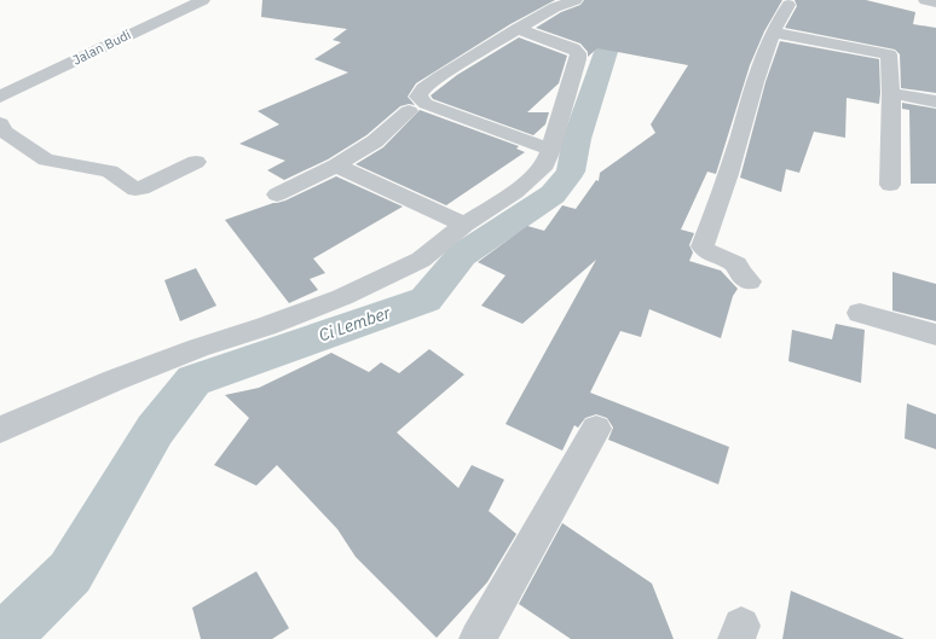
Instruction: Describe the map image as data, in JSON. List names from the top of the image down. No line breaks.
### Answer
{"streets":{"street":["Jalan Budi"]},"water":["Ci Lember"]}
